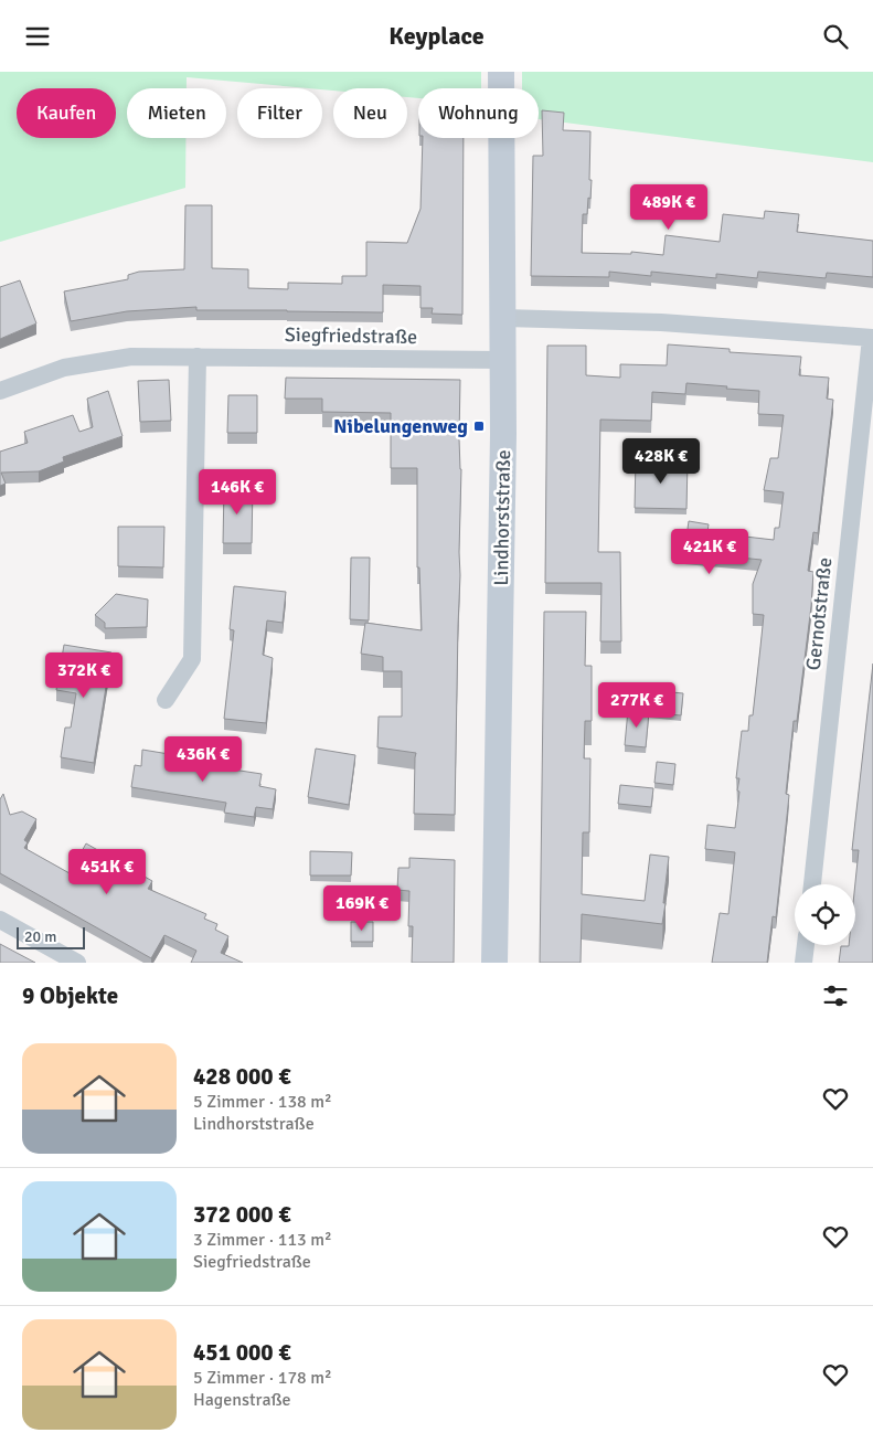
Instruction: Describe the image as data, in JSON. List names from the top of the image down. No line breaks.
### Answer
{"streets":{"street":["Siegfriedstraße","Lindhorststraße","Gernotstraße"]},"crossings":[["Siegfriedstraße","Lindhorststraße"]],"places":{"transit":["Nibelungenweg"]},"scale_bar":"20 m","page":{"header":"Keyplace","chip":["Kaufen","Mieten","Filter","Neu","Wohnung"],"price":["489K €","428K €","146K €","421K €","372K €","277K €","436K €","451K €","169K €"],"scale":"20 m","heading":"9 Objekte","list":[{"name":"428 000 €","note":"5 Zimmer · 138 m² · Lindhorststraße"},{"name":"372 000 €","note":"3 Zimmer · 113 m² · Siegfriedstraße"},{"name":"451 000 €","note":"5 Zimmer · 178 m² · Hagenstraße"}]}}
